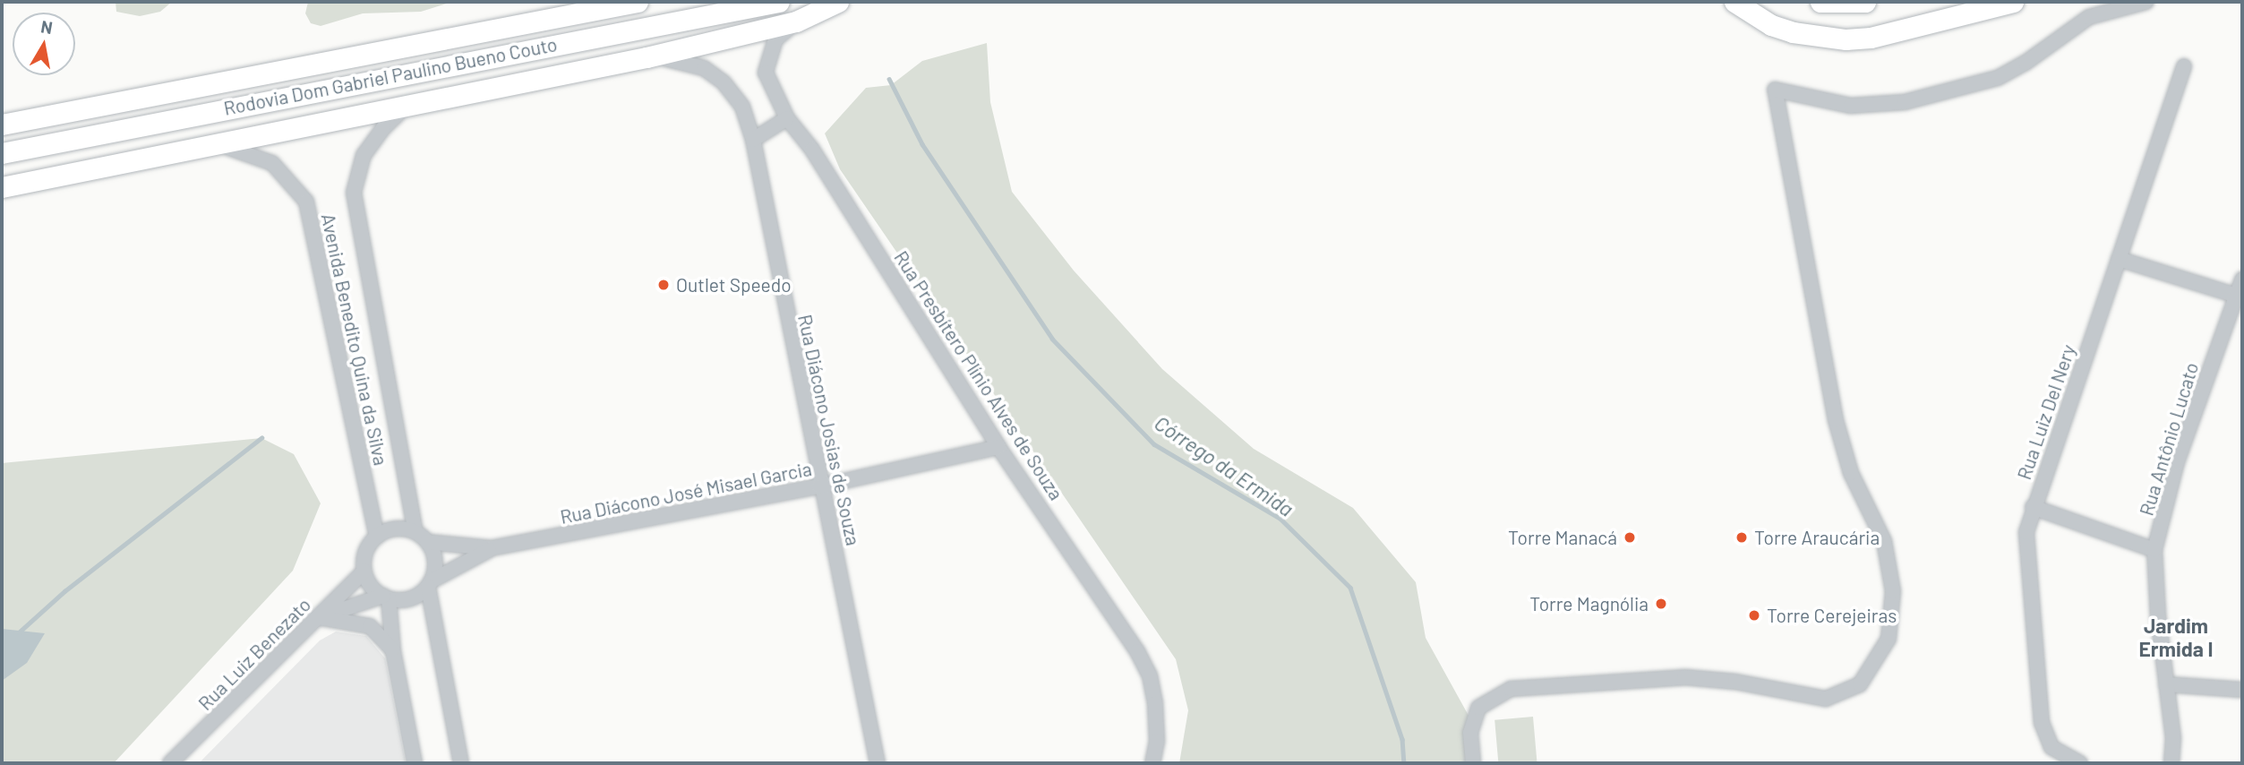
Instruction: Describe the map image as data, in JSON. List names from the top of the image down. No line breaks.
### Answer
{"streets":{"highway":["Rodovia Dom Gabriel Paulino Bueno Couto"],"street":["Avenida Benedito Quina da Silva","Rua Presbítero Plínio Alves de Souza","Rua Luiz Del Nery","Rua Diácono Josias de Souza","Rua Antônio Lucato","Rua Diácono José Misael Garcia","Rua Luiz Benezato"]},"crossings":[["Avenida Benedito Quina da Silva","Rua Luiz Benezato"],["Rua Presbítero Plínio Alves de Souza","Rua Diácono José Misael Garcia"],["Rua Diácono Josias de Souza","Rua Diácono José Misael Garcia"]],"districts":["Jardim Ermida I"],"water":["Córrego da Ermida"],"places":["Outlet Speedo","Torre Manacá","Torre Araucária","Torre Magnólia","Torre Cerejeiras"],"north":"top"}
